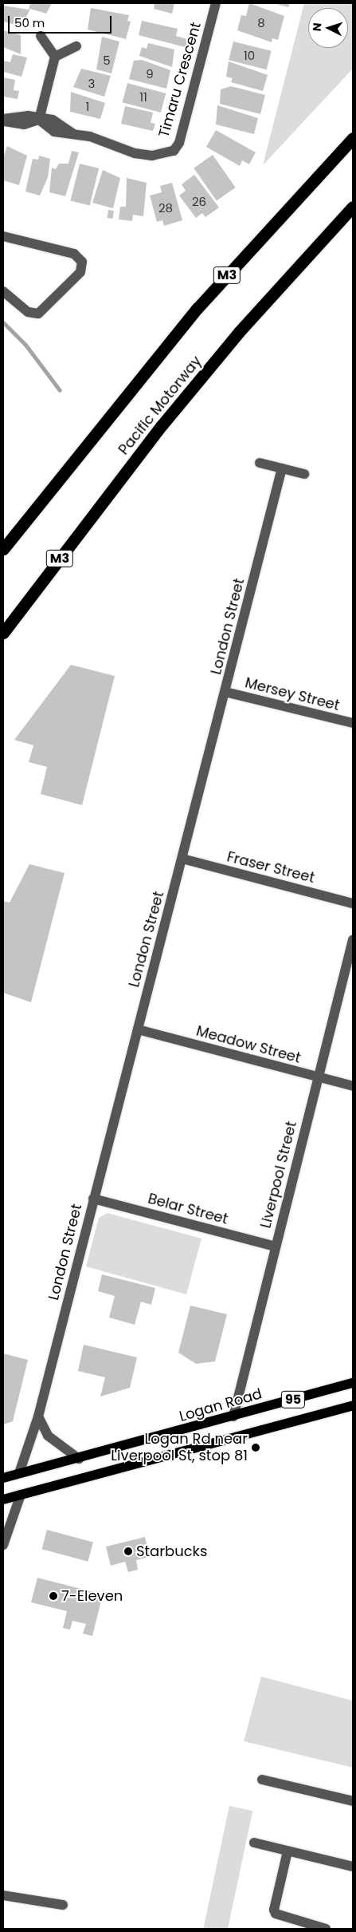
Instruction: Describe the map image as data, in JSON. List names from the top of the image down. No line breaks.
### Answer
{"streets":{"highway":["M3","Pacific Motorway"],"main road":["95","Logan Road"],"street":["Timaru Crescent","London Street","Mersey Street","Fraser Street","Meadow Street","Liverpool Street","Belar Street"]},"crossings":[["London Street","Mersey Street"],["London Street","Fraser Street"],["London Street","Meadow Street"],["London Street","Belar Street"],["London Street","Logan Road"],["Meadow Street","Liverpool Street"],["Liverpool Street","Belar Street"],["Liverpool Street","Logan Road"]],"places":["Logan Rd near Liverpool St, stop 81","Starbucks","7-Eleven"],"house_numbers":["8","10","5","9","3","11","1","26","28"],"scale_bar":"50 m","north":"left"}
